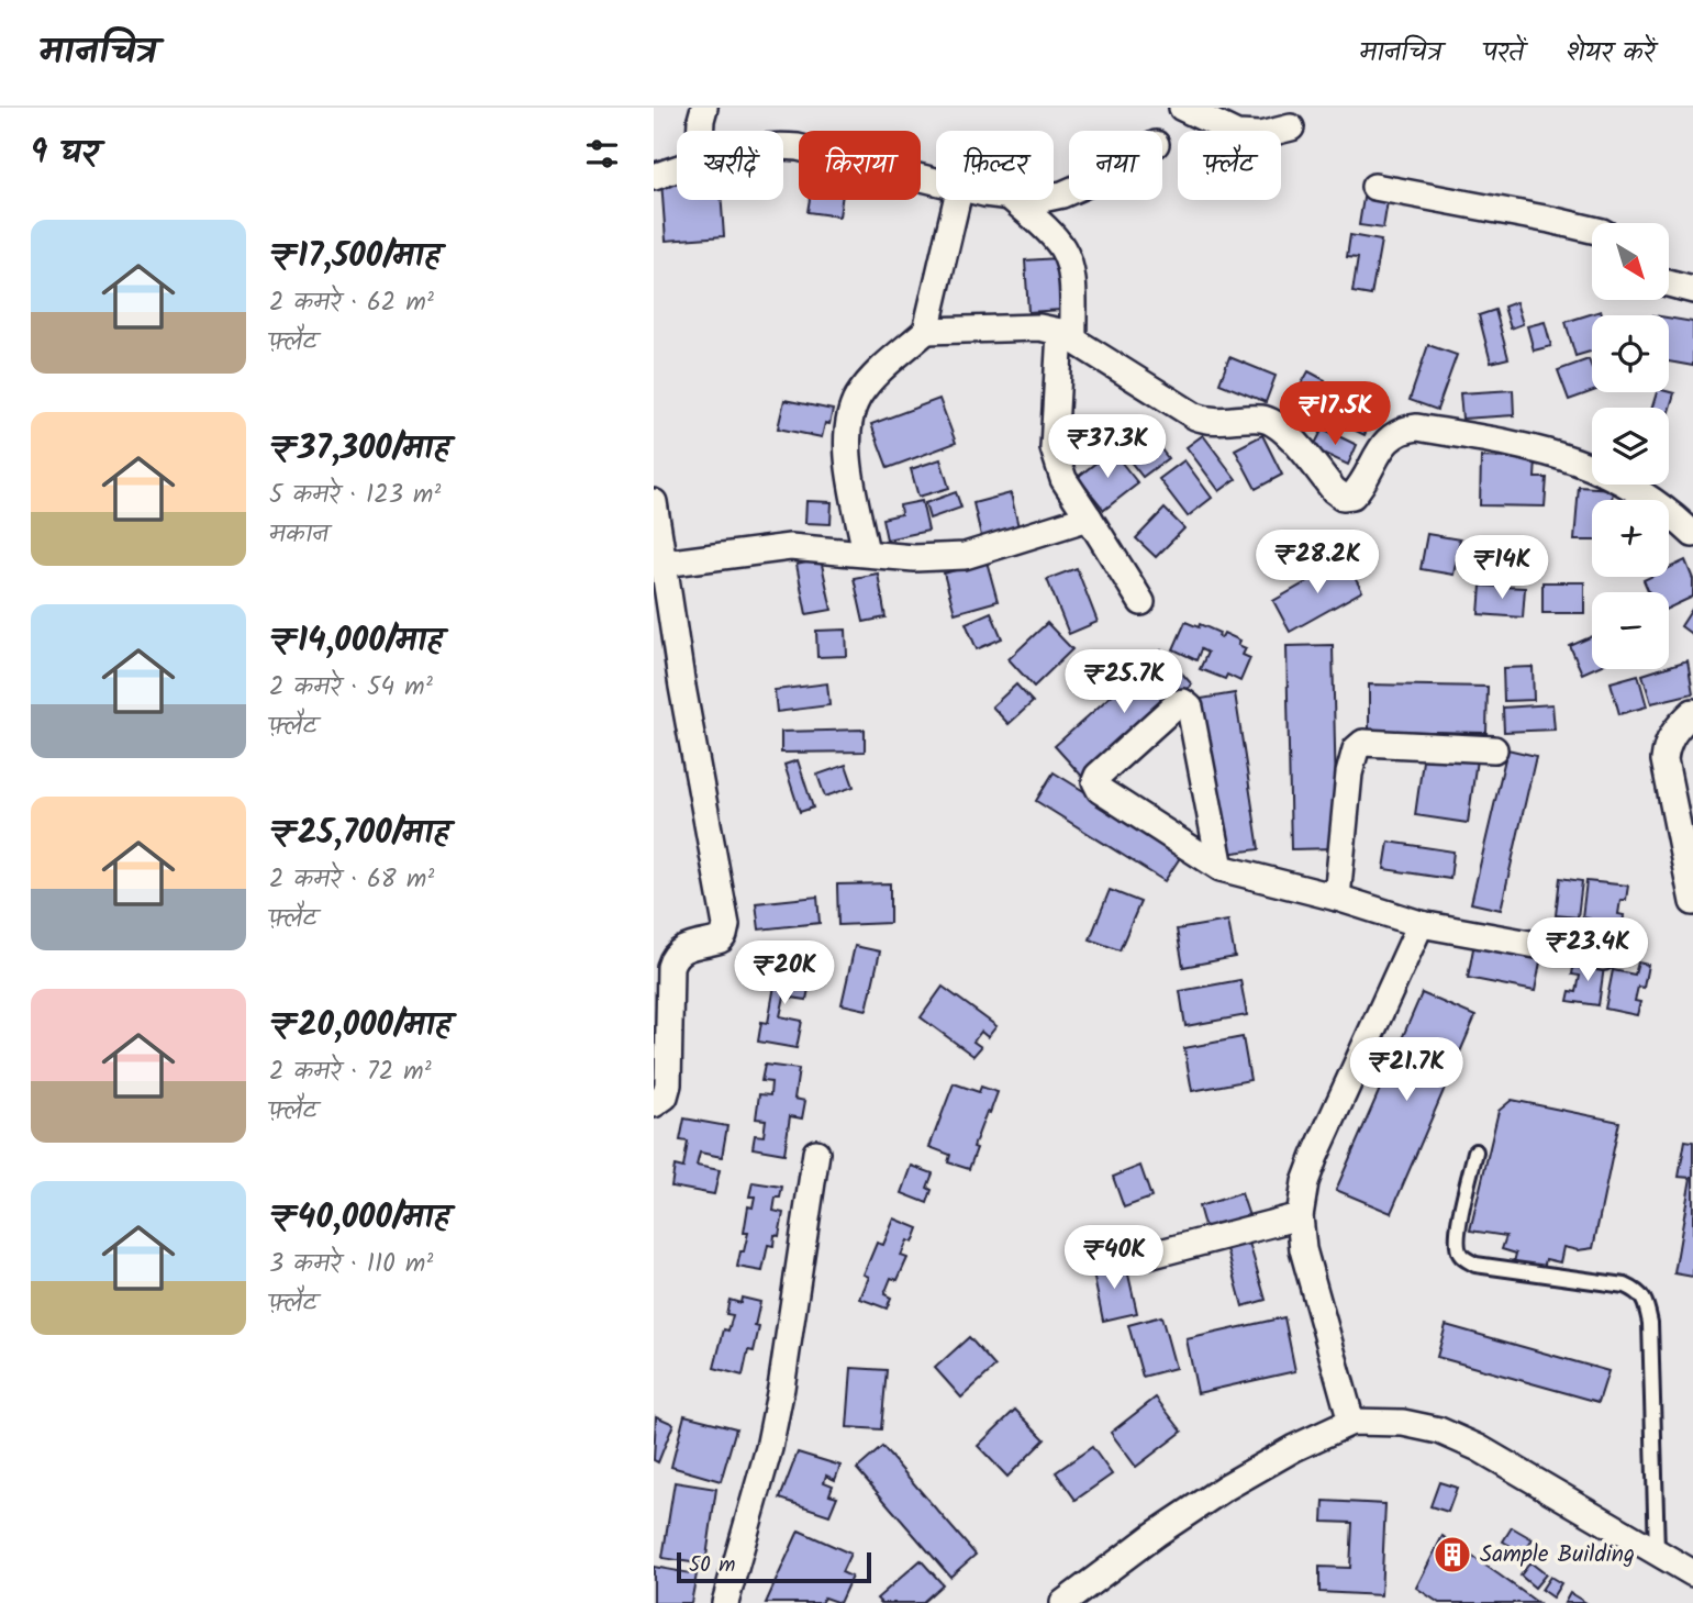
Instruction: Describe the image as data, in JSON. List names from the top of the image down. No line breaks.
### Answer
{"places":{"building":["Sample Building"]},"scale_bar":"50 m","north":"bottom right","page":{"header":"मानचित्र","nav":["मानचित्र","परतें","शेयर करें"],"heading":"9 घर","chip":["खरीदें","किराया","फ़िल्टर","नया","फ़्लैट"],"list":[{"name":"₹17,500/माह","note":"2 कमरे · 62 m² · फ़्लैट"},{"name":"₹37,300/माह","note":"5 कमरे · 123 m² · मकान"},{"name":"₹14,000/माह","note":"2 कमरे · 54 m² · फ़्लैट"},{"name":"₹25,700/माह","note":"2 कमरे · 68 m² · फ़्लैट"},{"name":"₹20,000/माह","note":"2 कमरे · 72 m² · फ़्लैट"},{"name":"₹40,000/माह","note":"3 कमरे · 110 m² · फ़्लैट"}],"map_buttons":["+","−"],"price":["₹17.5K","₹37.3K","₹28.2K","₹14K","₹25.7K","₹23.4K","₹20K","₹21.7K","₹40K"],"scale":"50 m"}}
